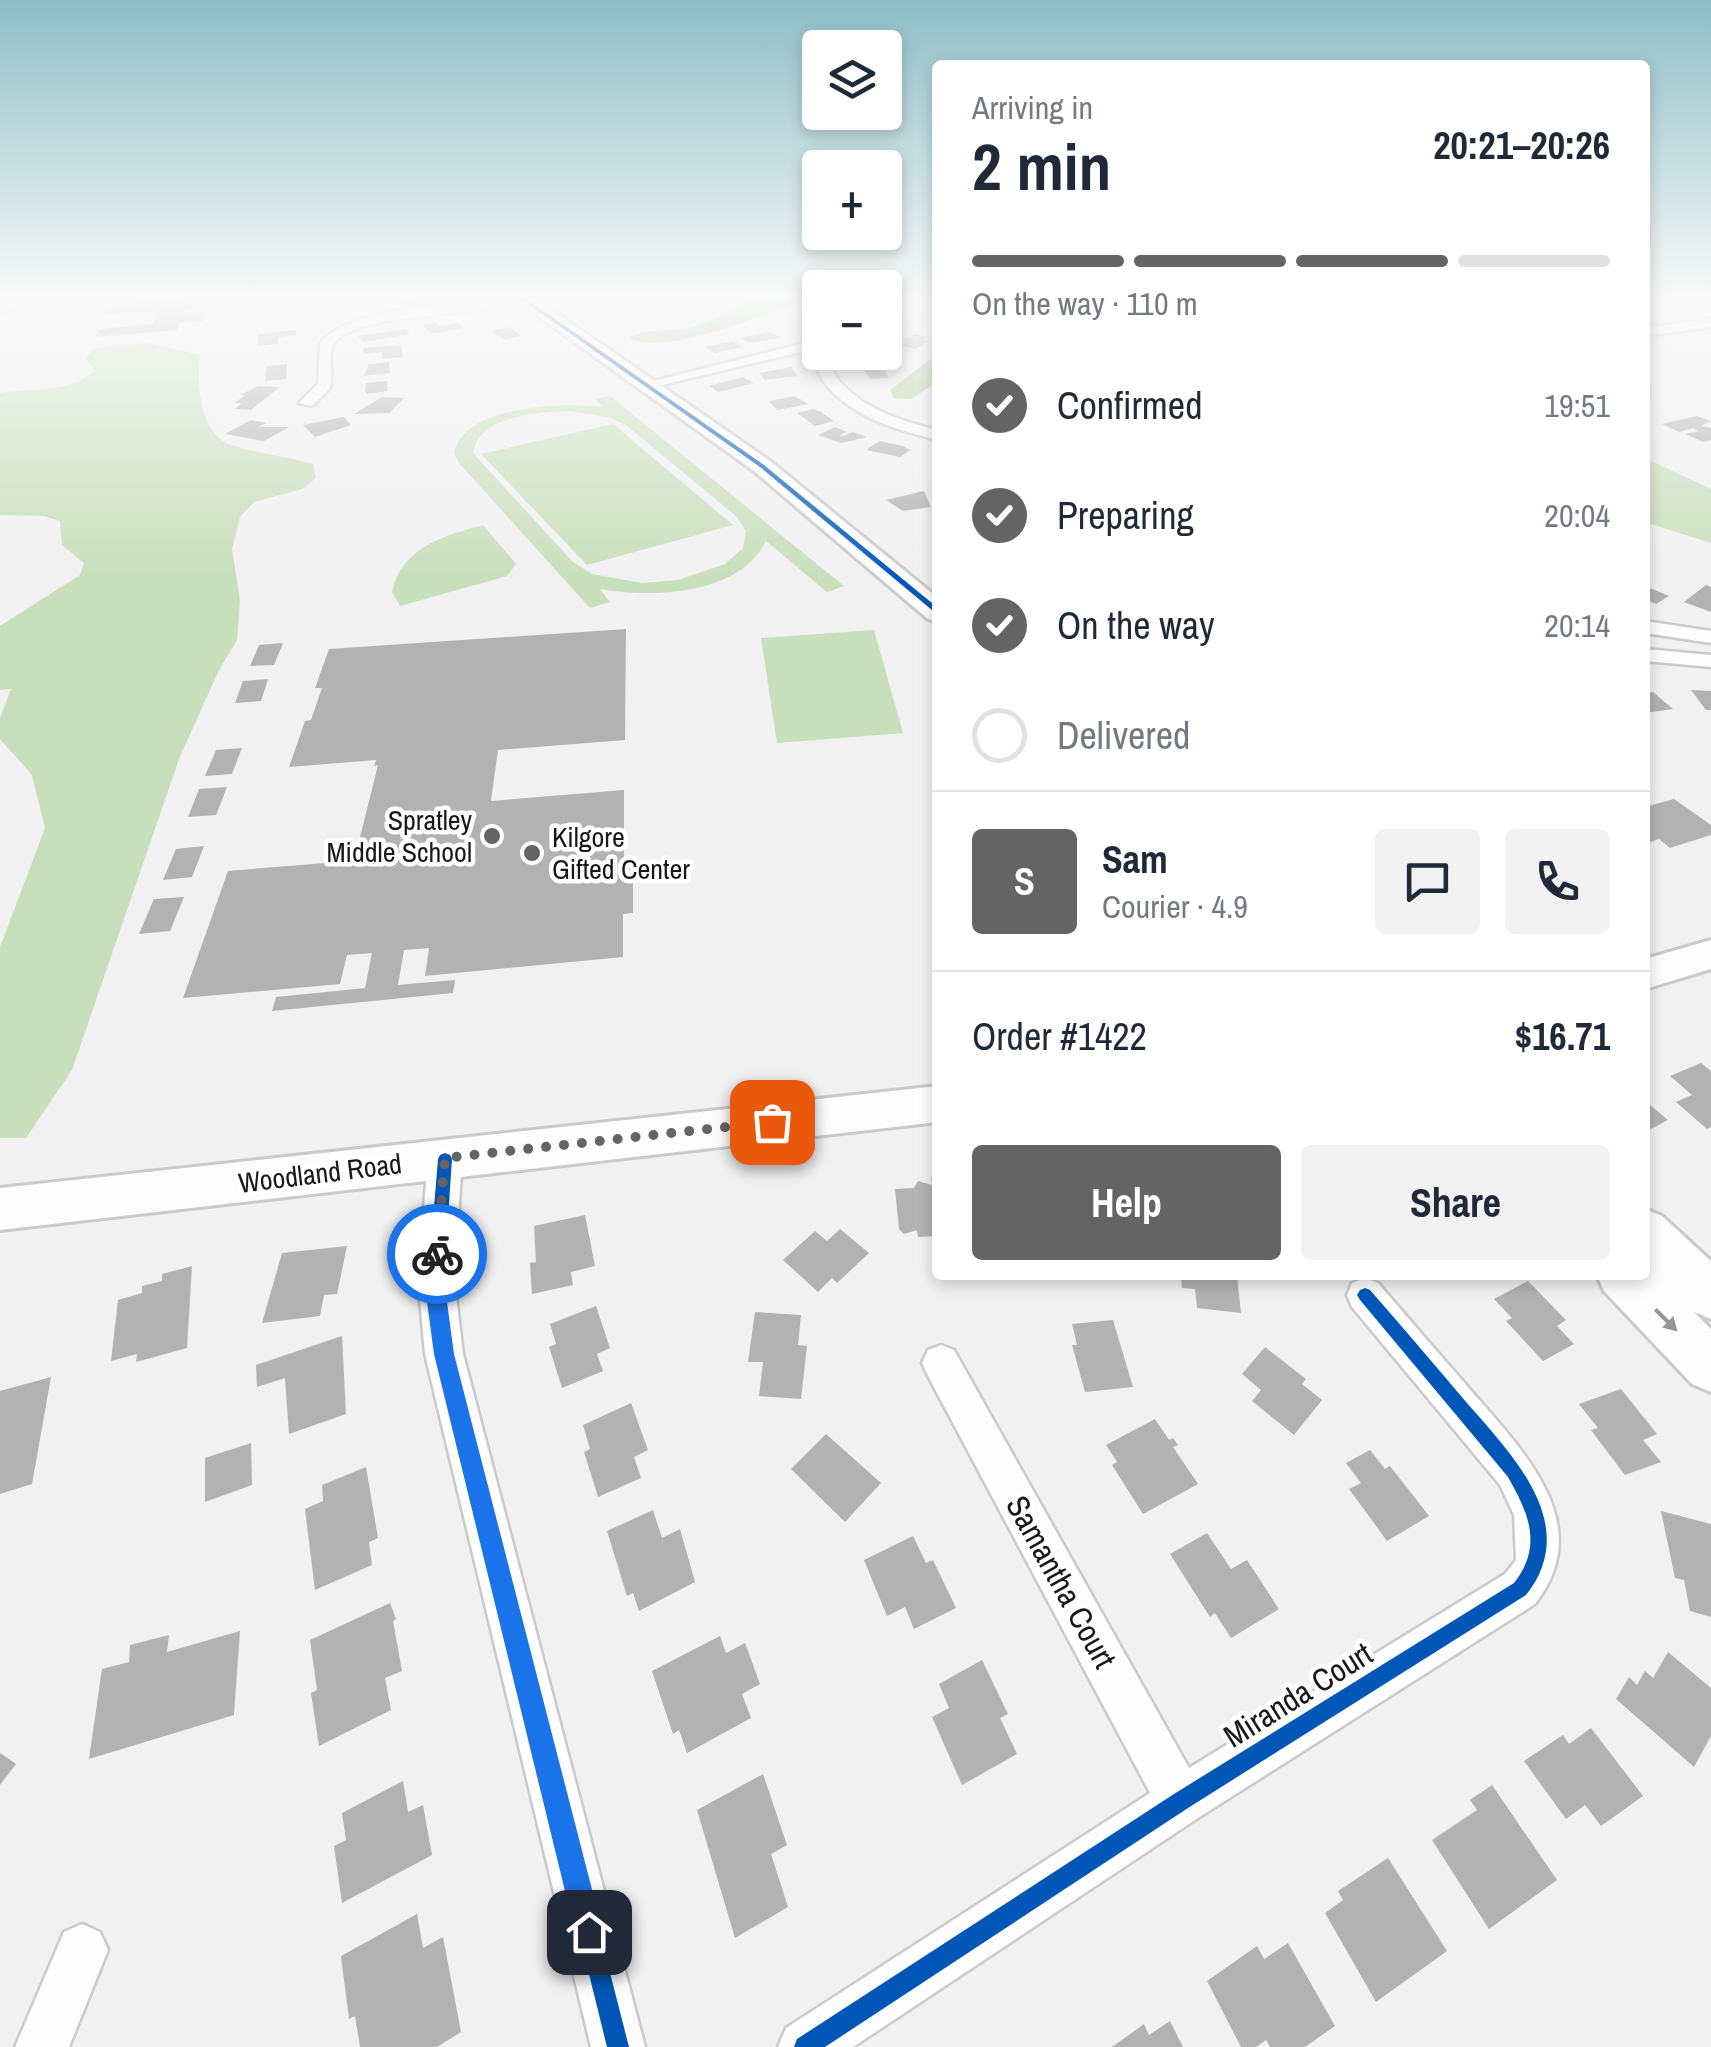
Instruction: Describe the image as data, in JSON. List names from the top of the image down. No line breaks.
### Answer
{"streets":{"street":["Woodland Road","Samantha Court","Miranda Court"]},"crossings":[["Samantha Court","Miranda Court"]],"places":["Spratley Middle School","Kilgore Gifted Center"],"page":{"map_buttons":["+","−"],"heading":["2 min","Arriving in","20:21–20:26"],"panel":["Sam","Courier · 4.9","Order #1422","$16.71"],"bar":"On the way · 110 m","list":[["Confirmed","19:51"],["Preparing","20:04"],["On the way","20:14"],"Delivered"],"round":"S","buttons":["Help","Share"]}}
